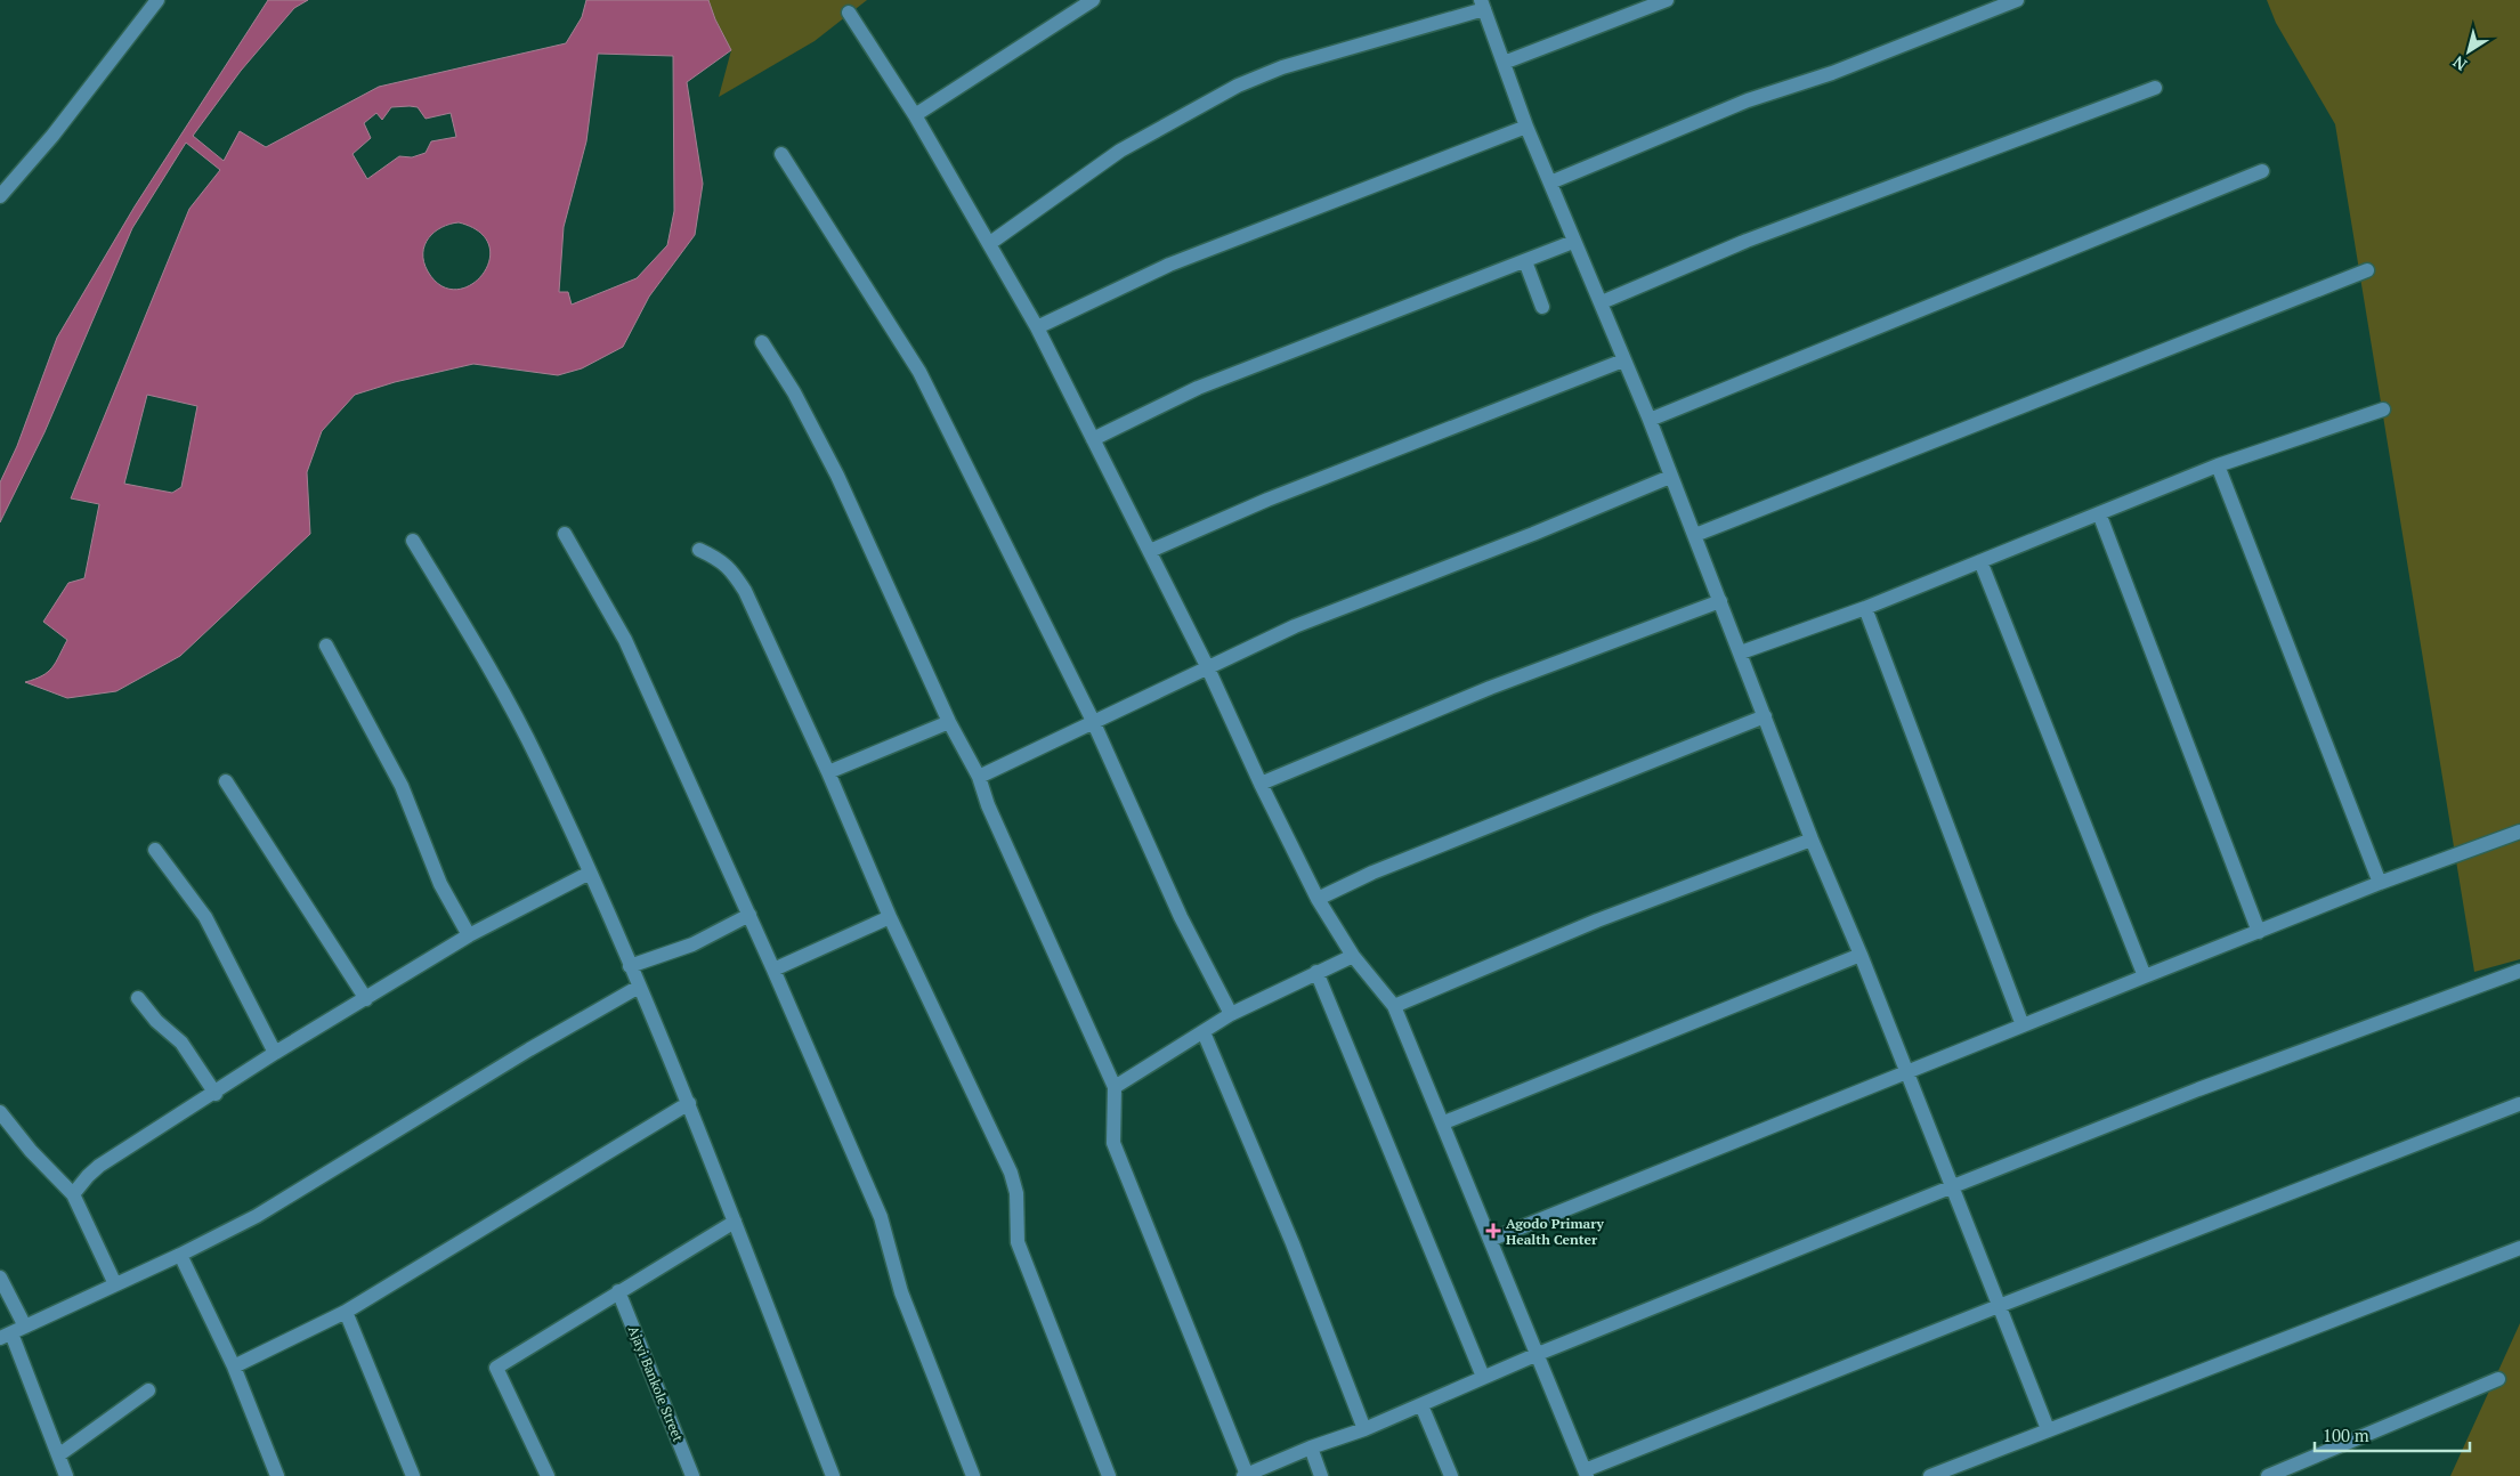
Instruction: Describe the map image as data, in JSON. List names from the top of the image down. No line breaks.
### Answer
{"streets":{"street":["Ajayi Bankole Street"]},"places":{"health":["Agodo Primary Health Center"]},"scale_bar":"100 m","north":"bottom left"}
